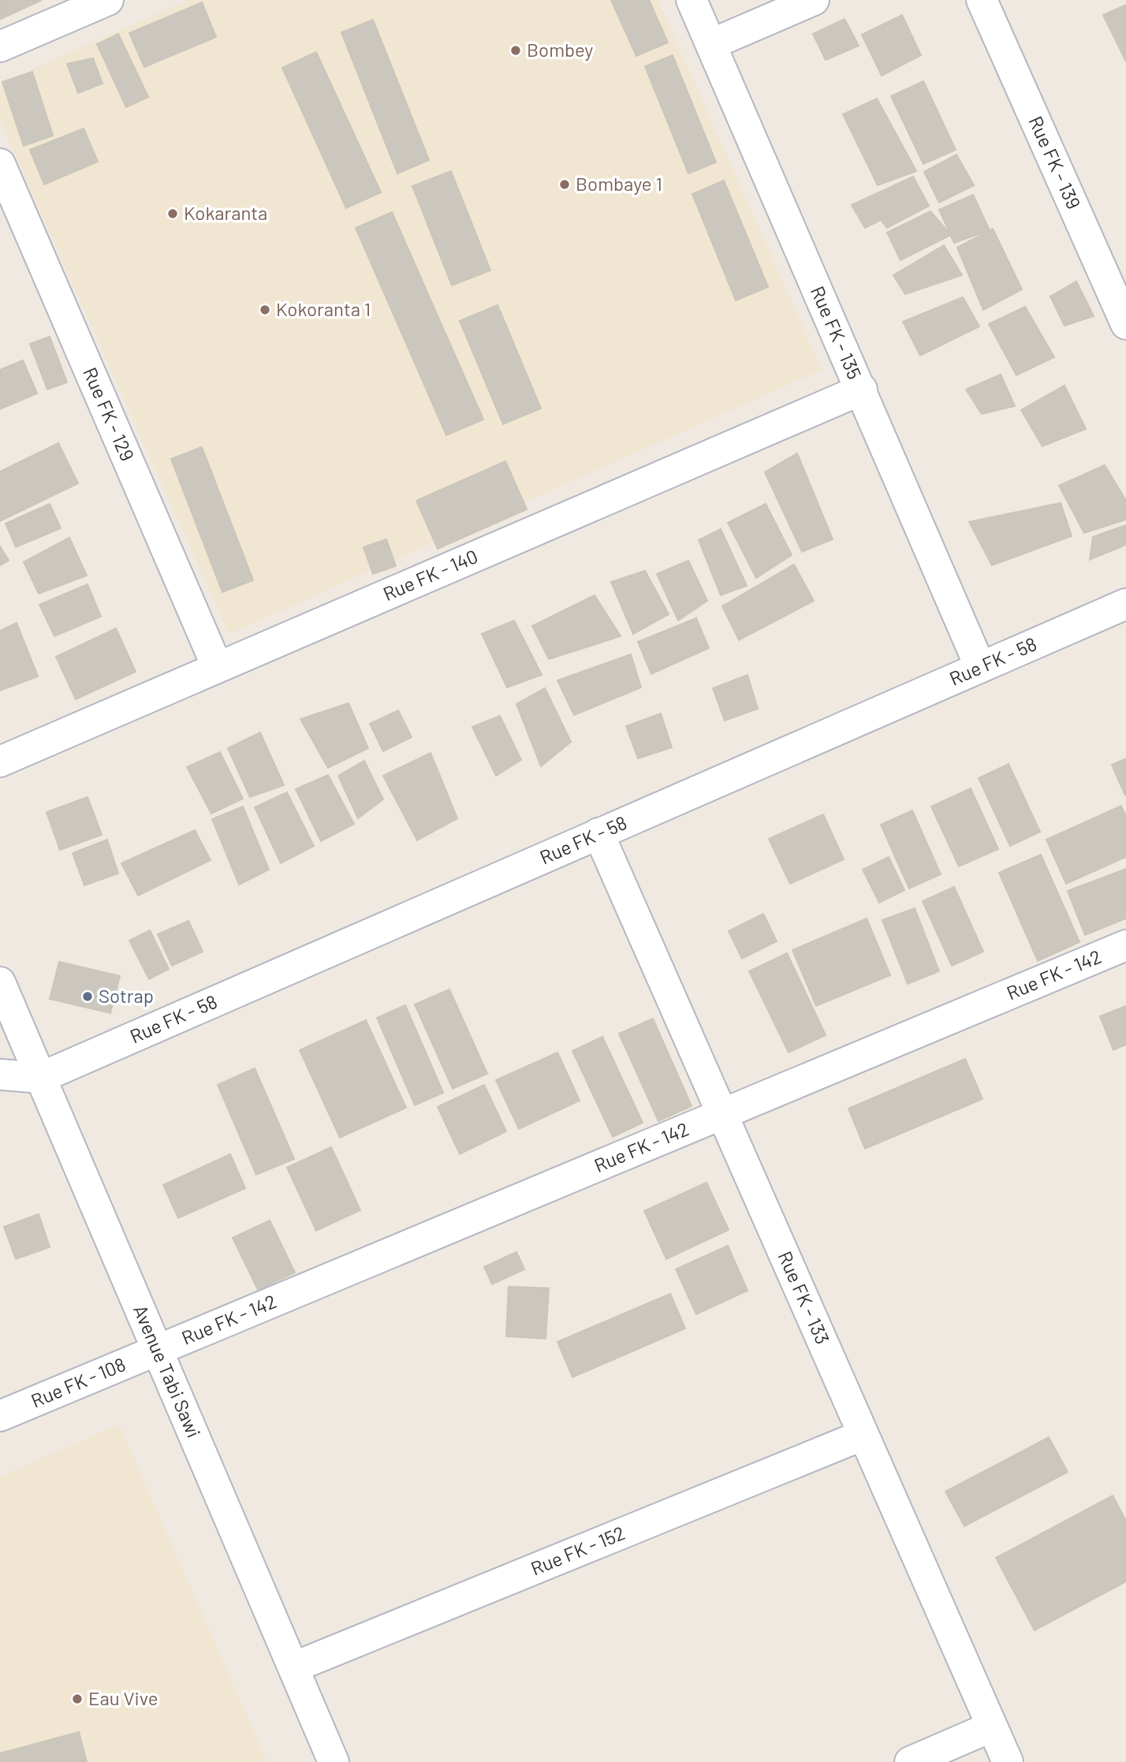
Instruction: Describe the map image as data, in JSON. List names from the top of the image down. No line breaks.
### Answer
{"streets":{"street":["Rue FK - 139","Rue FK - 135","Rue FK - 129","Rue FK - 140","Rue FK - 58","Rue FK - 142","Rue FK - 133","Avenue Tabi Sawi","Rue FK - 108","Rue FK - 152"]},"crossings":[["Rue FK - 135","Rue FK - 140"],["Rue FK - 135","Rue FK - 58"],["Rue FK - 129","Rue FK - 140"],["Rue FK - 58","Rue FK - 133"],["Rue FK - 58","Avenue Tabi Sawi"],["Rue FK - 142","Rue FK - 133"],["Rue FK - 142","Avenue Tabi Sawi"],["Rue FK - 142","Rue FK - 108"],["Rue FK - 133","Rue FK - 152"],["Avenue Tabi Sawi","Rue FK - 108"],["Avenue Tabi Sawi","Rue FK - 152"]],"places":["Bombey","Bombaye 1","Kokaranta","Kokoranta 1","Sotrap","Eau Vive"]}
